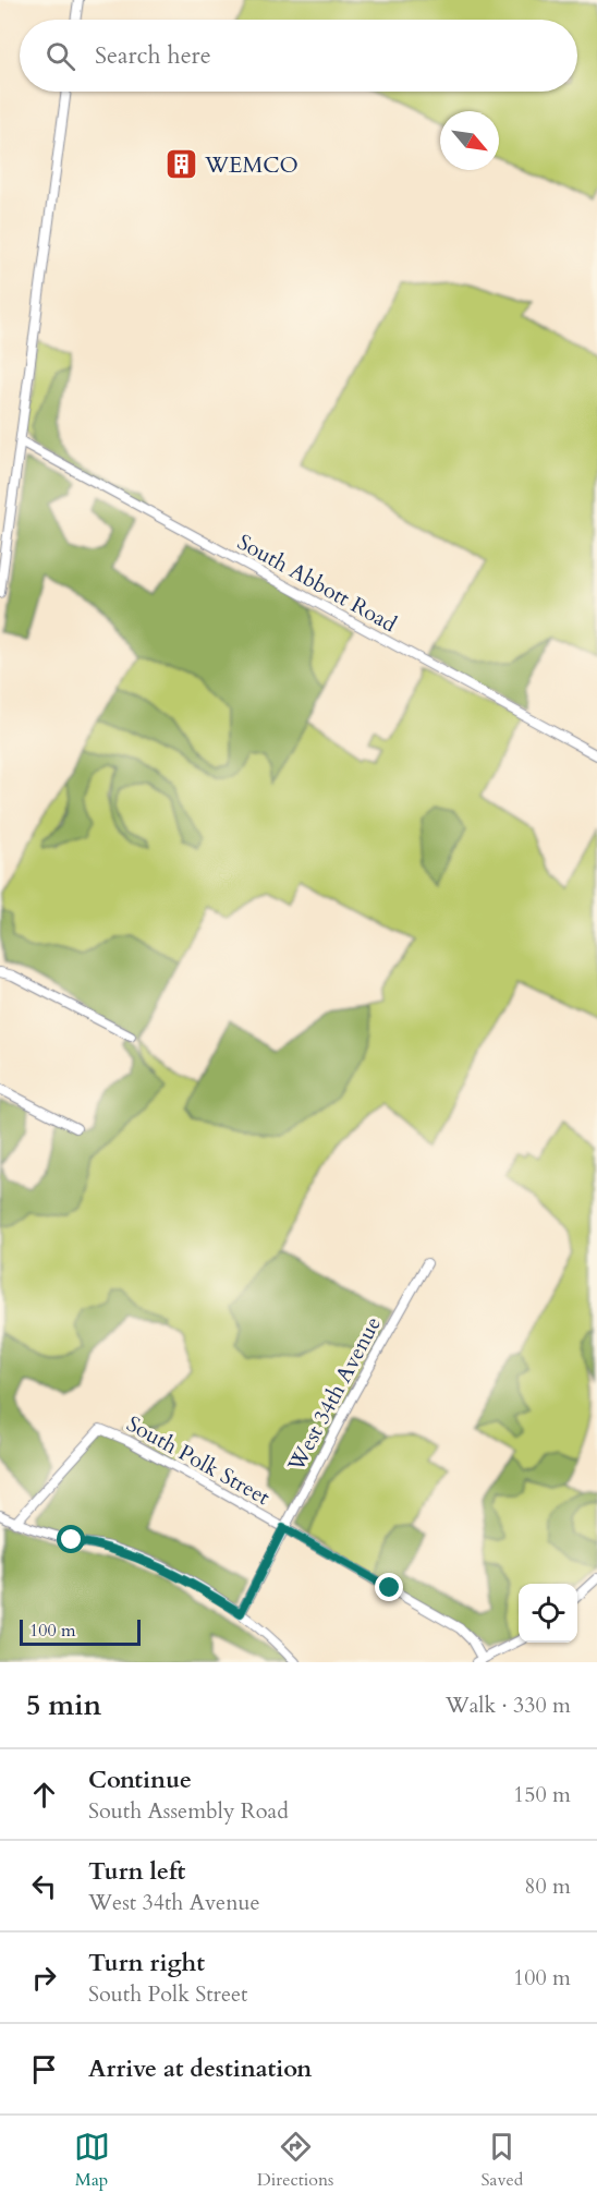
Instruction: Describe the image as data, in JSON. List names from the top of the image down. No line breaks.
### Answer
{"streets":{"street":["South Abbott Road","West 34th Avenue","South Polk Street"]},"crossings":[["West 34th Avenue","South Polk Street"]],"places":{"building":["WEMCO"]},"scale_bar":"100 m","north":"bottom right","page":{"search":"Search here","scale":"100 m","heading":["5 min","Walk · 330 m"],"list":[["Continue","South Assembly Road","150 m"],["Turn left","West 34th Avenue","80 m"],["Turn right","South Polk Street","100 m"],"Arrive at destination"],"nav":["Map","Directions","Saved"]}}
